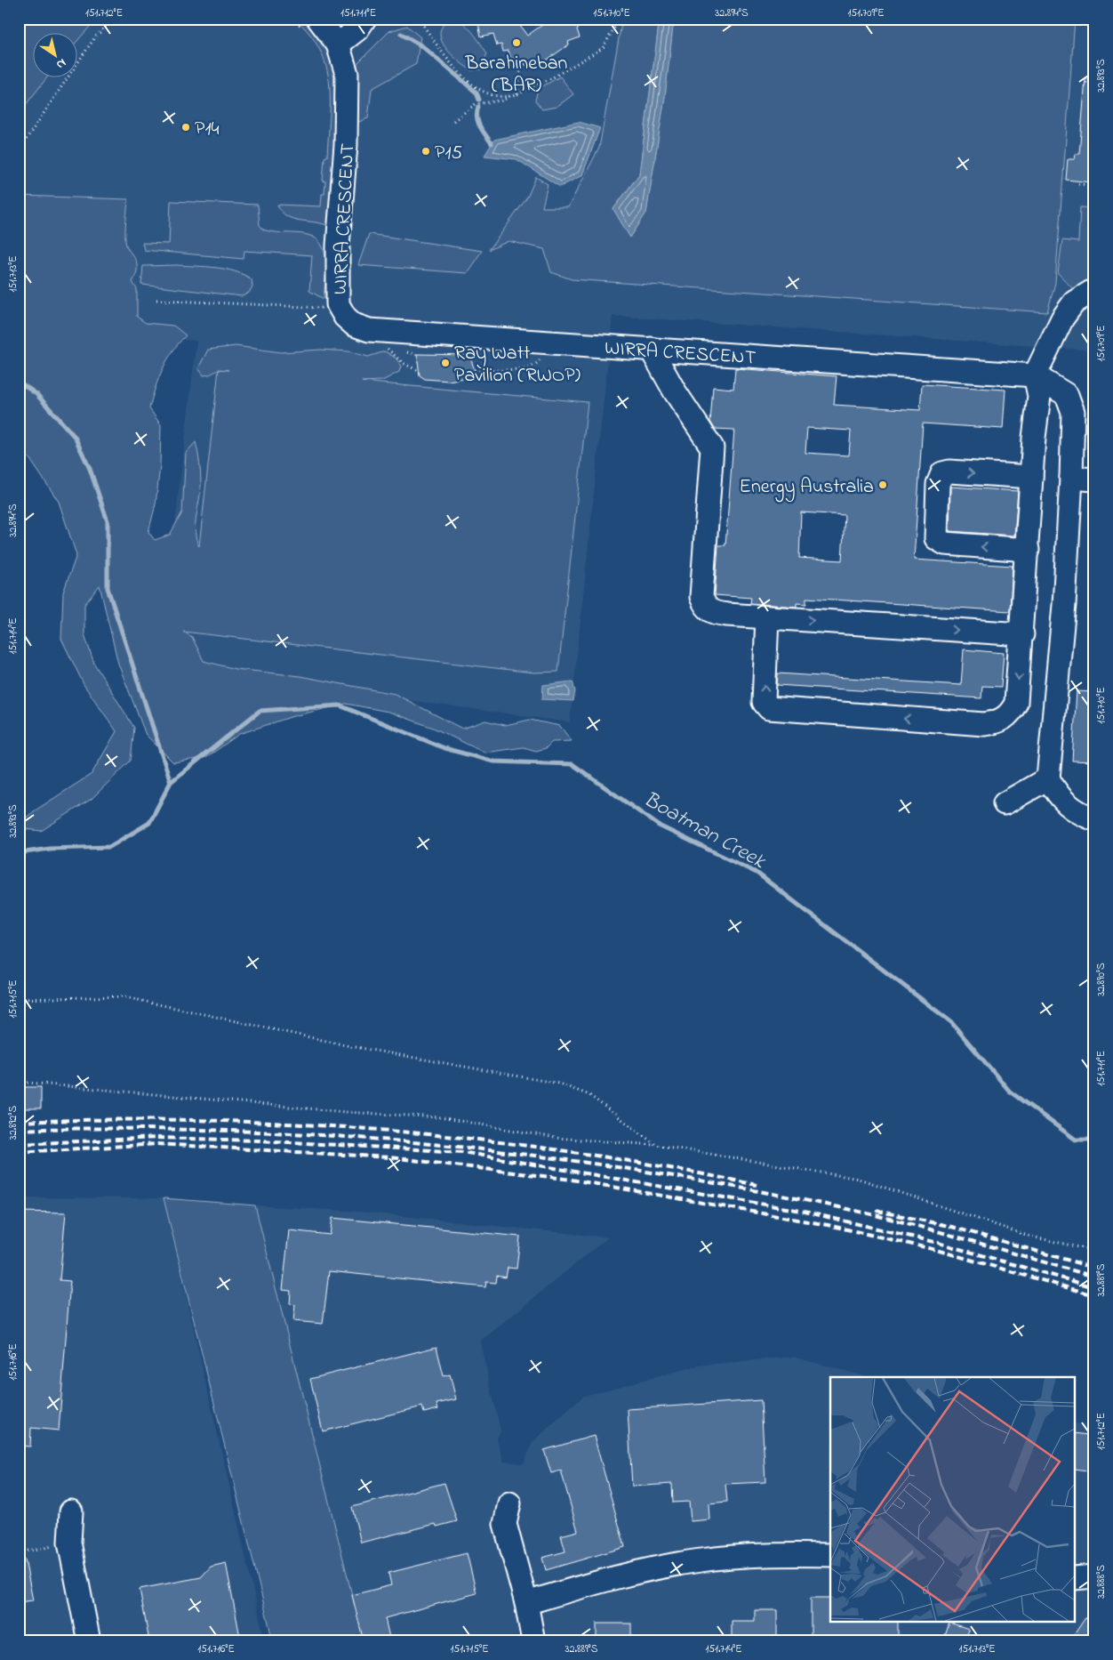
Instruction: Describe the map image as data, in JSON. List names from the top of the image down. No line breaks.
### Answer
{"streets":{"street":["WIRRA CRESCENT"]},"water":["Boatman Creek"],"places":["Barahineban (BAR)","P14","P15","Ray Watt Pavilion (RWOP)","Energy Australia"],"north":"bottom right","coordinates":["151.712°E","151.711°E","151.710°E","32.894°S","151.709°E","32.893°S","151.713°E","151.714°E","32.890°S","151.715°E","32.892°S","32.889°S","151.716°E","32.888°S"]}
